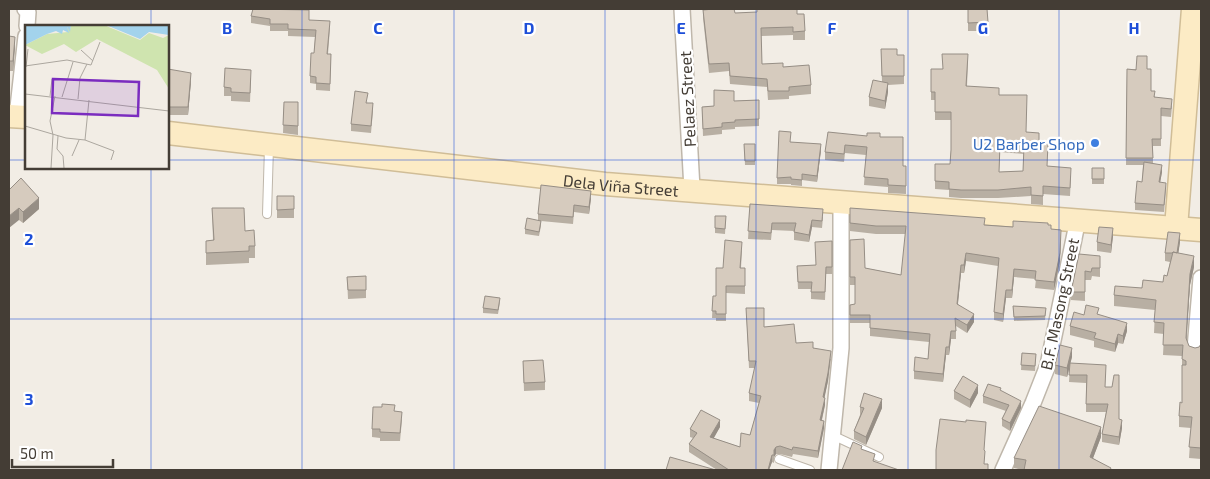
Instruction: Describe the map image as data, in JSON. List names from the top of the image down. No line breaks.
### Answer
{"streets":{"street":["Pelaez Street","Dela Viña Street","B.F. Masong Street"]},"crossings":[["Pelaez Street","Dela Viña Street"],["Dela Viña Street","B.F. Masong Street"]],"places":["U2 Barber Shop"],"scale_bar":"50 m","grid":{"columns":["B","C","D","E","F","G","H"],"rows":["2","3"]}}
